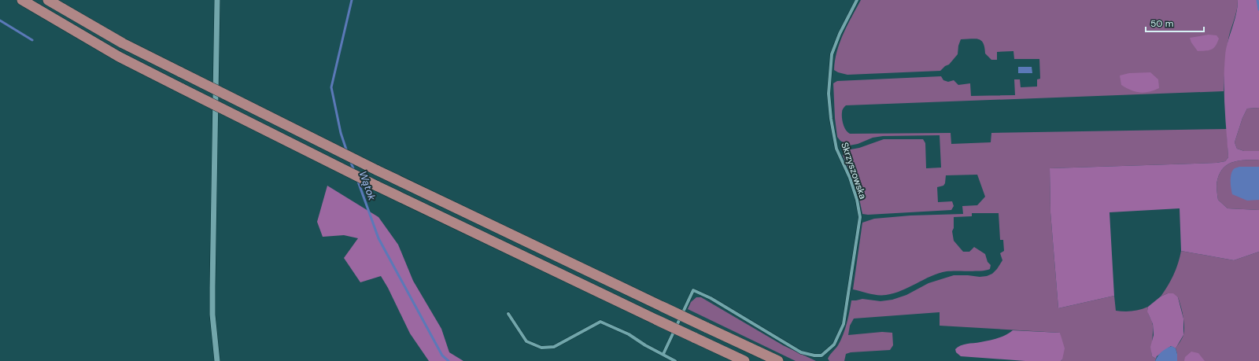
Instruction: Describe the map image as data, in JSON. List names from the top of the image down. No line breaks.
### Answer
{"streets":{"street":["Skrzyszowska"]},"water":["Wątok"],"scale_bar":"50 m"}
